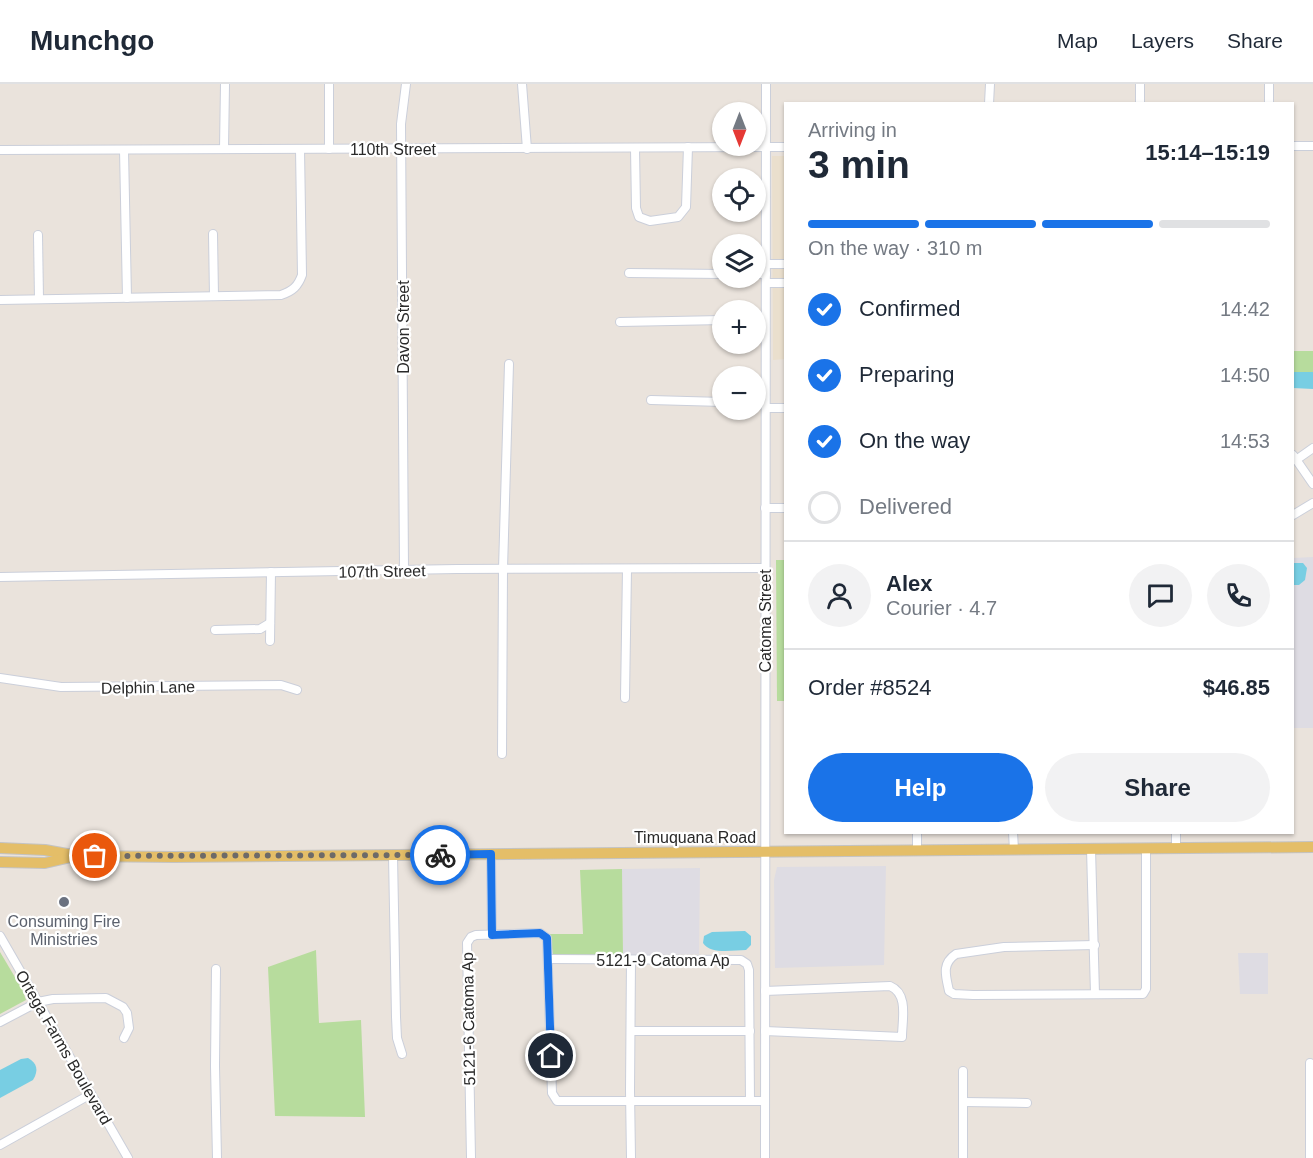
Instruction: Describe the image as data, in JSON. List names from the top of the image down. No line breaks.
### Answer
{"streets":{"main road":["Timuquana Road"],"street":["110th Street","Davon Street","107th Street","Catoma Street","Delphin Lane","5121-9 Catoma Ap","5121-6 Catoma Ap","Ortega Farms Boulevard"]},"crossings":[["110th Street","Davon Street"],["Davon Street","107th Street"],["107th Street","Catoma Street"],["Catoma Street","Timuquana Road"],["Catoma Street","5121-6 Catoma Ap"],["5121-9 Catoma Ap","5121-6 Catoma Ap"]],"places":["Consuming Fire Ministries"],"north":"bottom","page":{"header":"Munchgo","nav":["Map","Layers","Share"],"map_buttons":["+","−"],"heading":["3 min","Arriving in","15:14–15:19"],"panel":["Alex","Courier · 4.7","Order #8524","$46.85"],"bar":"On the way · 310 m","list":[["Confirmed","14:42"],["Preparing","14:50"],["On the way","14:53"],"Delivered"],"buttons":["Help","Share"]}}
